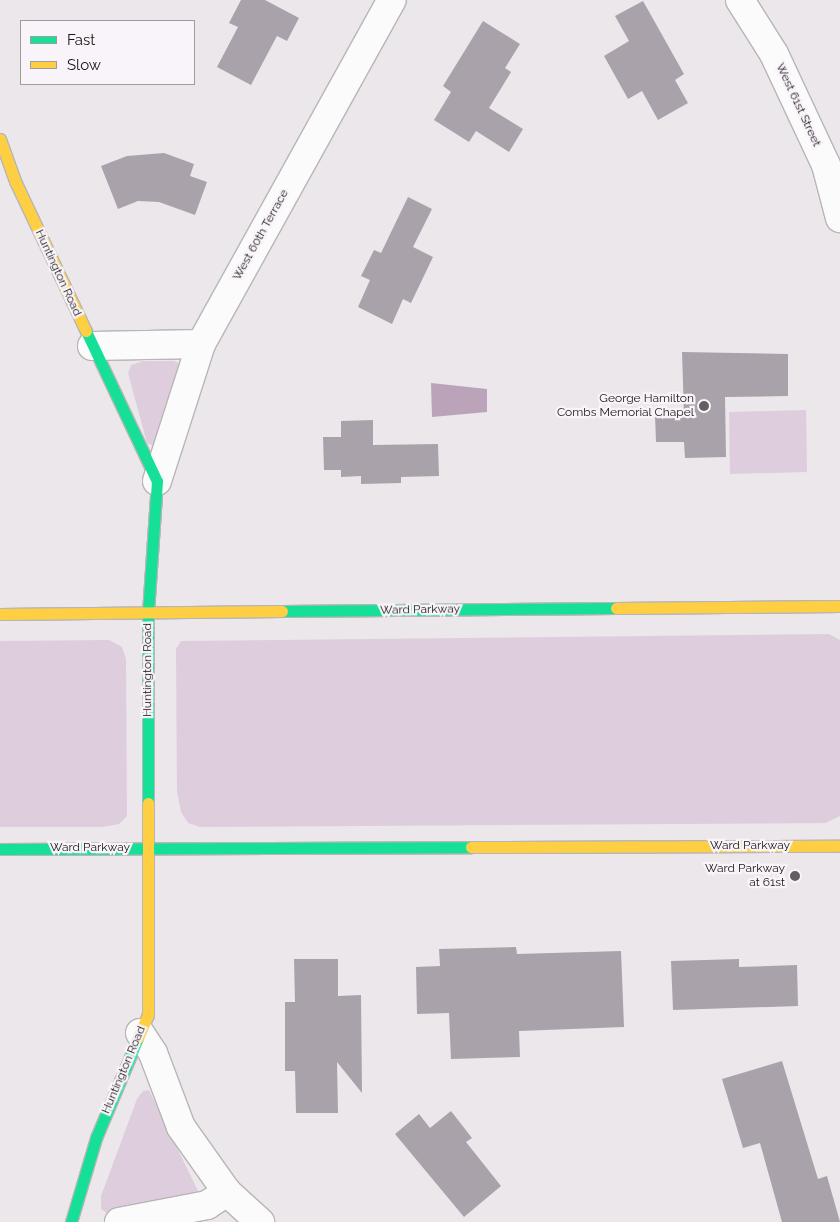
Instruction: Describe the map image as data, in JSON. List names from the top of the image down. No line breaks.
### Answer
{"streets":{"main road":["Huntington Road","Ward Parkway"],"street":["West 61st Street","West 60th Terrace"]},"crossings":[["West 60th Terrace","Huntington Road"],["Huntington Road","Ward Parkway"]],"places":["George Hamilton Combs Memorial Chapel","Ward Parkway at 61st"],"legend":["Fast","Slow"]}
